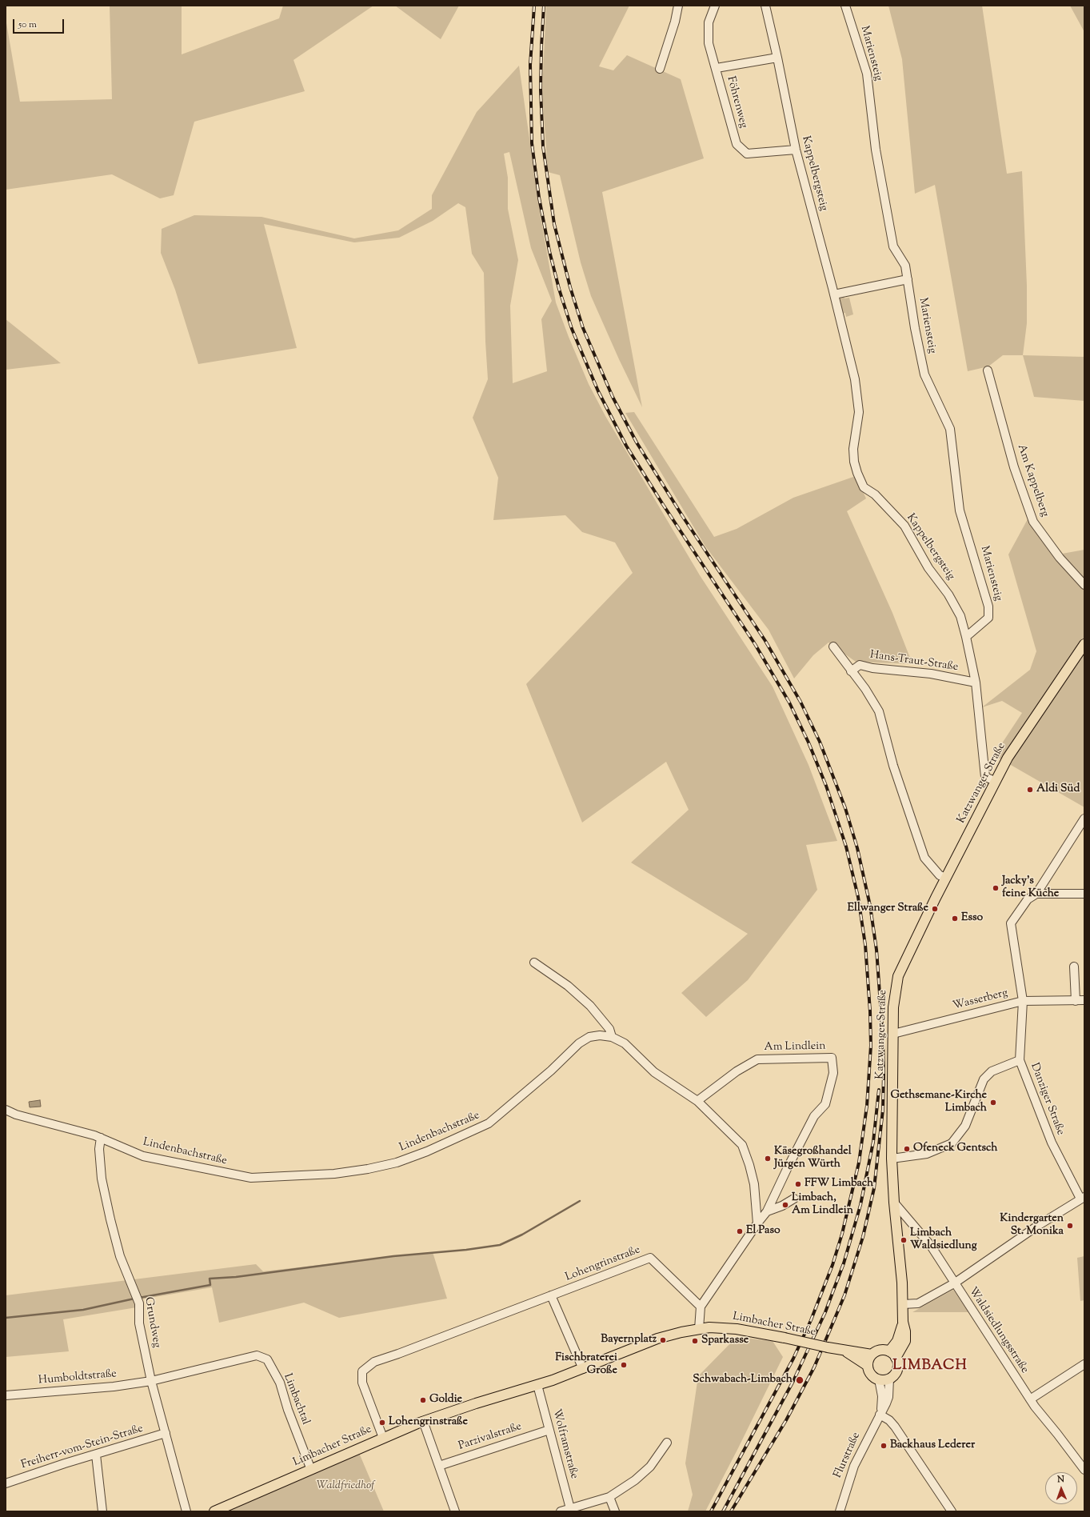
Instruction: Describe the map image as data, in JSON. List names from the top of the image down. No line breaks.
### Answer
{"streets":{"main road":["Katzwanger Straße","Limbacher Straße"],"street":["Mariensteig","Föhrenweg","Kappelbergsteig","Am Kappelberg","Hans-Traut-Straße","Wasserberg","Am Lindlein","Danziger Straße","Lindenbachstraße","Lohengrinstraße","Grundweg","Waldsiedlungsstraße","Humboldtstraße","Limbachtal","Parzivalstraße","Wolframstraße","Freiherr-vom-Stein-Straße","Flurstraße"]},"crossings":[["Mariensteig","Kappelbergsteig"],["Föhrenweg","Kappelbergsteig"],["Kappelbergsteig","Hans-Traut-Straße"],["Kappelbergsteig","Katzwanger Straße"],["Katzwanger Straße","Wasserberg"],["Katzwanger Straße","Limbacher Straße"],["Katzwanger Straße","Waldsiedlungsstraße"],["Katzwanger Straße","Flurstraße"],["Wasserberg","Danziger Straße"],["Am Lindlein","Lindenbachstraße"],["Lindenbachstraße","Grundweg"],["Lohengrinstraße","Limbacher Straße"],["Grundweg","Humboldtstraße"],["Grundweg","Limbachtal"],["Grundweg","Freiherr-vom-Stein-Straße"],["Limbacher Straße","Limbachtal"],["Limbacher Straße","Wolframstraße"],["Limbacher Straße","Flurstraße"],["Humboldtstraße","Limbachtal"],["Parzivalstraße","Wolframstraße"]],"districts":["LIMBACH"],"parks":["Waldfriedhof"],"places":["Aldi Süd","Jacky's feine Küche","Ellwanger Straße","Esso","Gethsemane-Kirche Limbach","Ofeneck Gentsch","Käsegroßhandel Jürgen Würth","FFW Limbach","Limbach, Am Lindlein","Kindergarten St. Monika","El Paso","Limbach Waldsiedlung","Bayernplatz","Sparkasse","Fischbraterei Große","Schwabach-Limbach","Goldie","Lohengrinstraße","Backhaus Lederer"],"scale_bar":"50 m","north":"top"}
